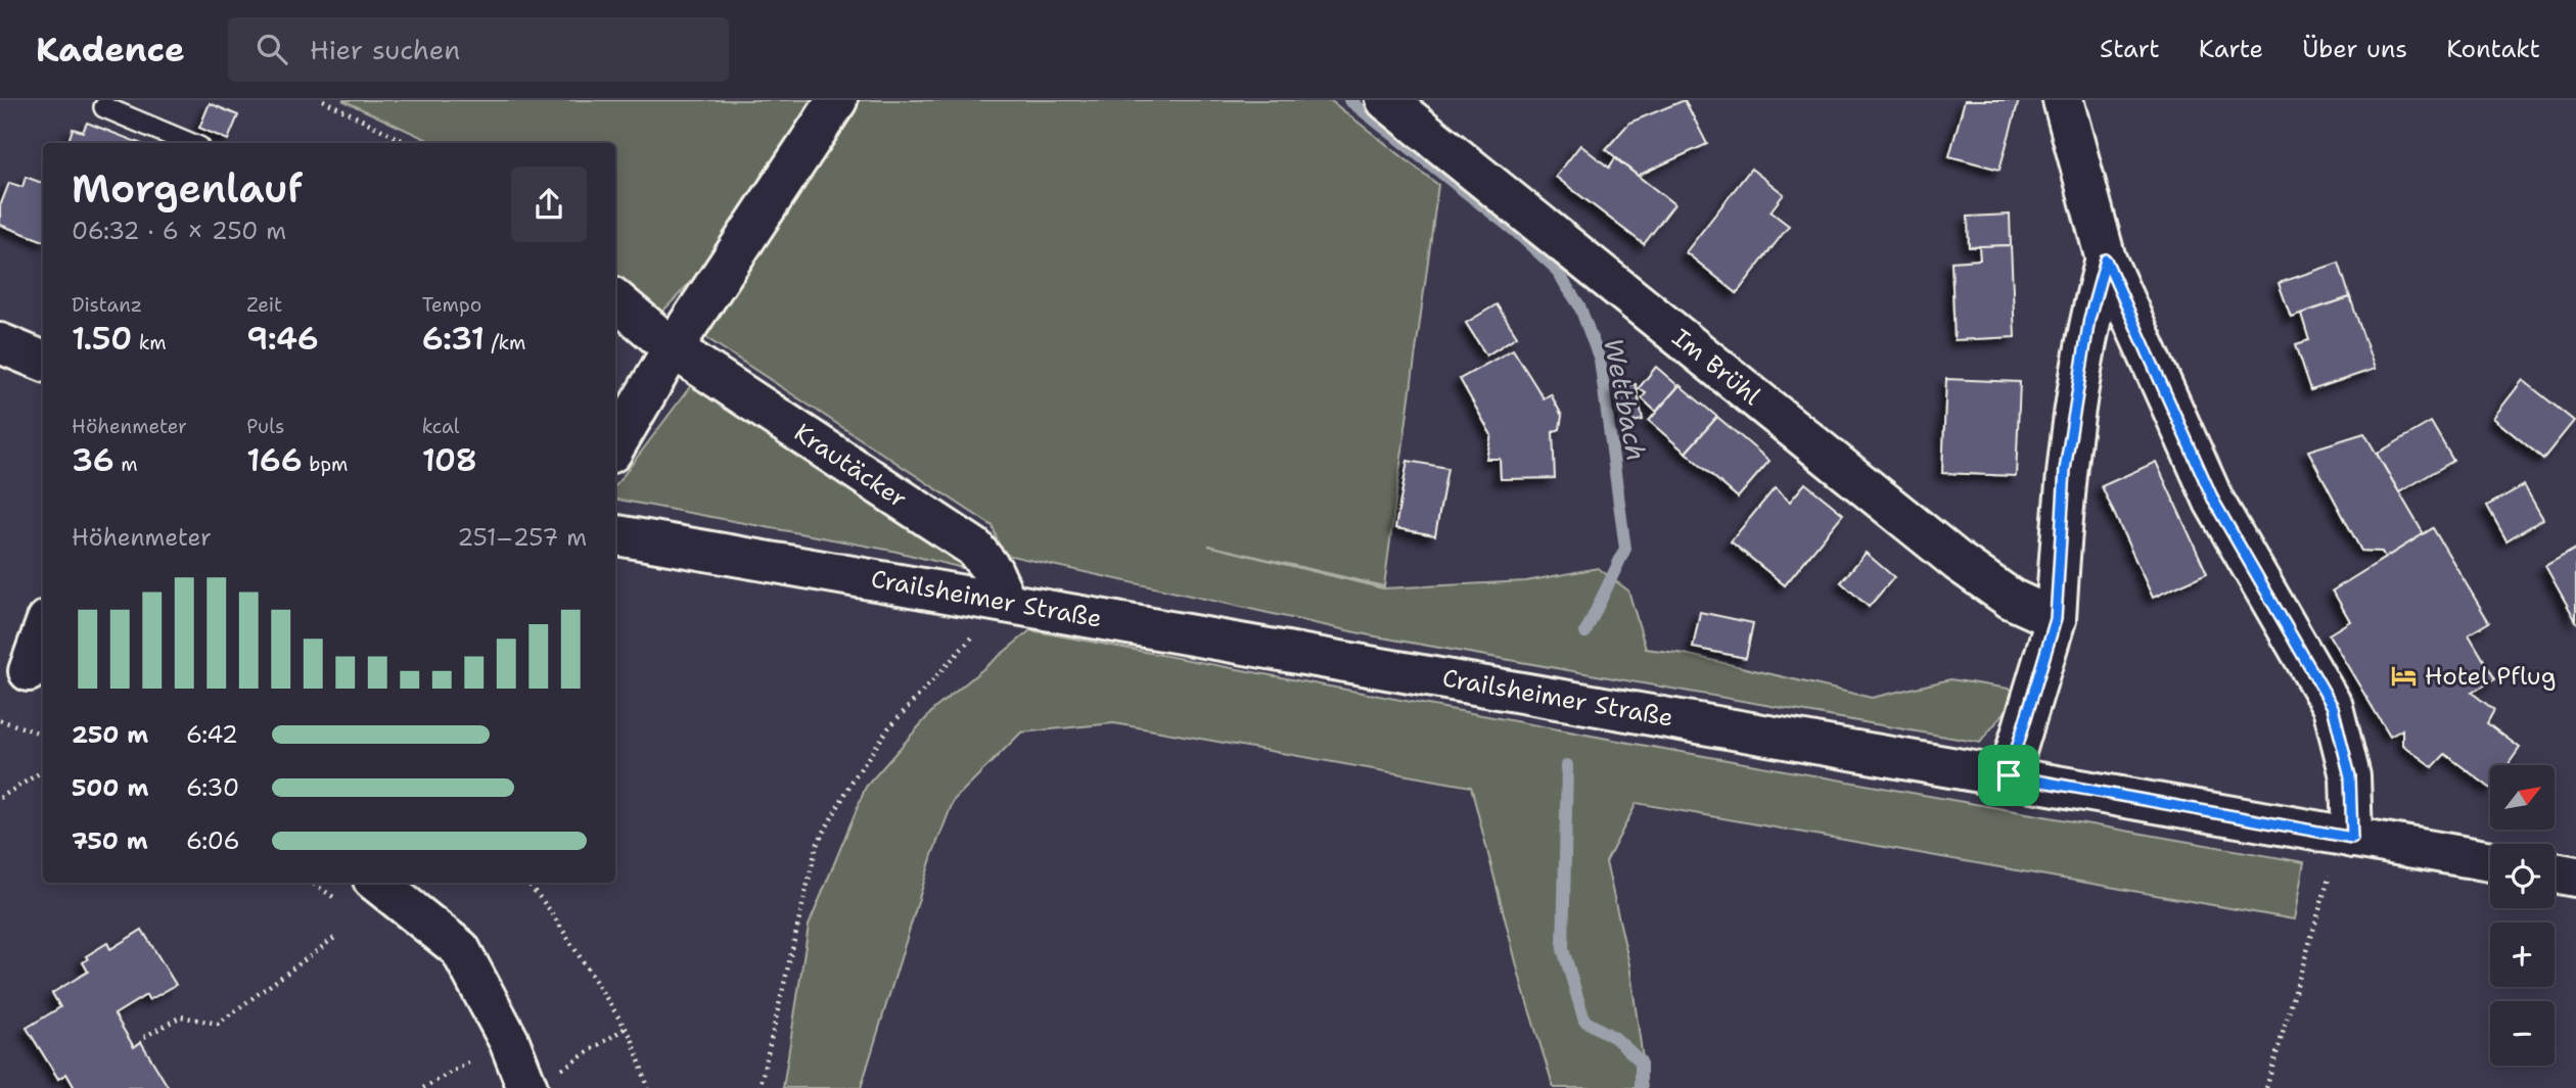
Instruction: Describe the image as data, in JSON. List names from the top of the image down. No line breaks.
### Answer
{"streets":{"street":["Im Brühl","Krautäcker","Crailsheimer Straße"]},"crossings":[["Krautäcker","Crailsheimer Straße"]],"water":["Wettbach"],"places":{"hotel":["Hotel Pflug"]},"north":"top right","page":{"header":"Kadence","search":"Hier suchen","nav":["Start","Karte","Über uns","Kontakt"],"heading":["Morgenlauf","06:32 · 6 × 250 m"],"stats":[["Distanz","1.50 km"],["Zeit","9:46"],["Tempo","6:31 /km"],["Höhenmeter","36 m"],["Puls","166 bpm"],["kcal","108"]],"chart":["Höhenmeter","251–257 m"],"list":[{"name":"250 m","note":"6:42"},{"name":"500 m","note":"6:30"},{"name":"750 m","note":"6:06"}],"map_buttons":["+","−"]}}
